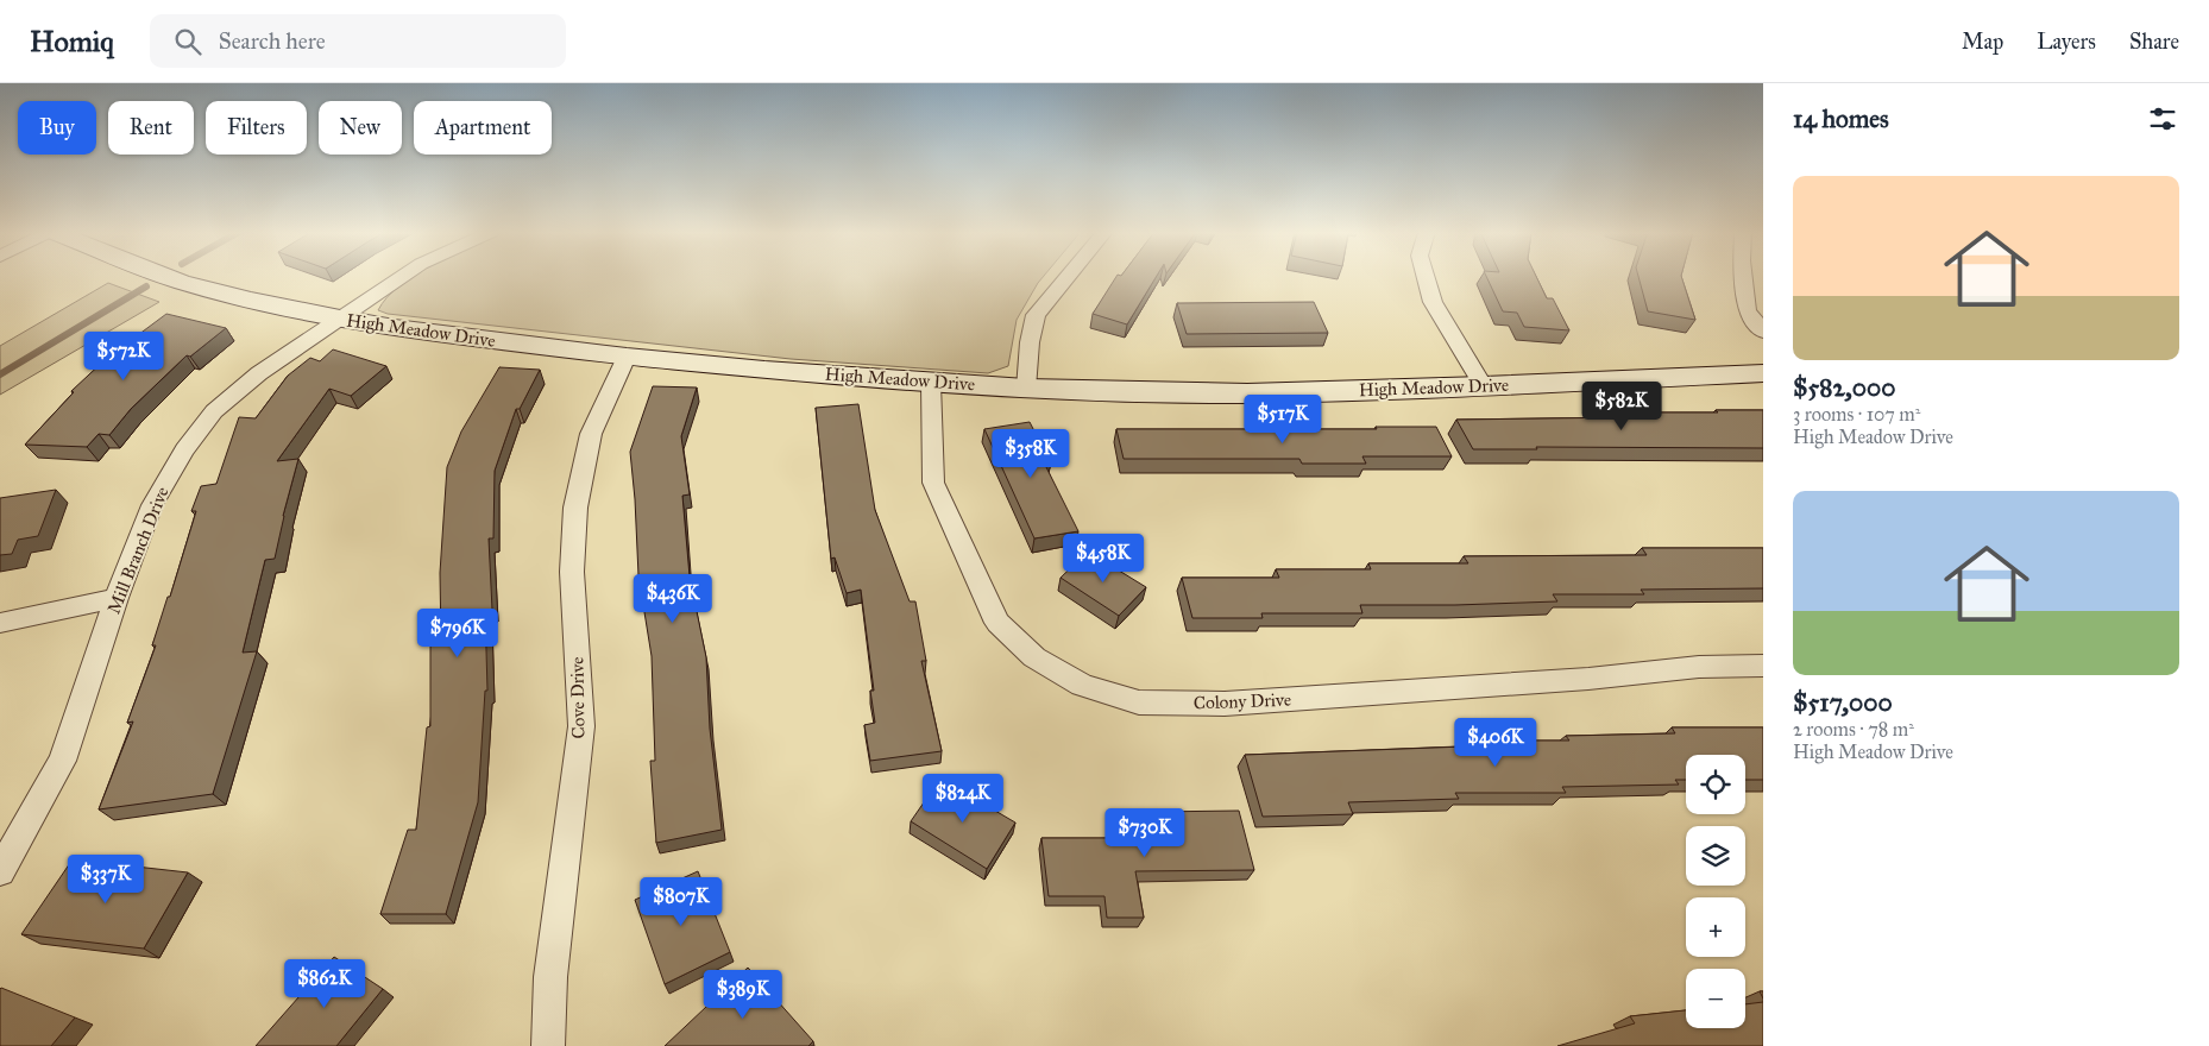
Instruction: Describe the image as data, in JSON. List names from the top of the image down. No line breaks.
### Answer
{"streets":{"street":["High Meadow Drive","Mill Branch Drive","Cove Drive","Colony Drive"]},"crossings":[["High Meadow Drive","Mill Branch Drive"],["High Meadow Drive","Cove Drive"],["High Meadow Drive","Colony Drive"]],"page":{"header":"Homiq","search":"Search here","nav":["Map","Layers","Share"],"heading":"14 homes","chip":["Buy","Rent","Filters","New","Apartment"],"list":[{"name":"$582,000","note":"3 rooms · 107 m² · High Meadow Drive"},{"name":"$517,000","note":"2 rooms · 78 m² · High Meadow Drive"}],"price":["$572K","$582K","$517K","$358K","$458K","$436K","$796K","$406K","$824K","$730K","$337K","$807K","$862K","$389K"],"map_buttons":["+","−"]}}
